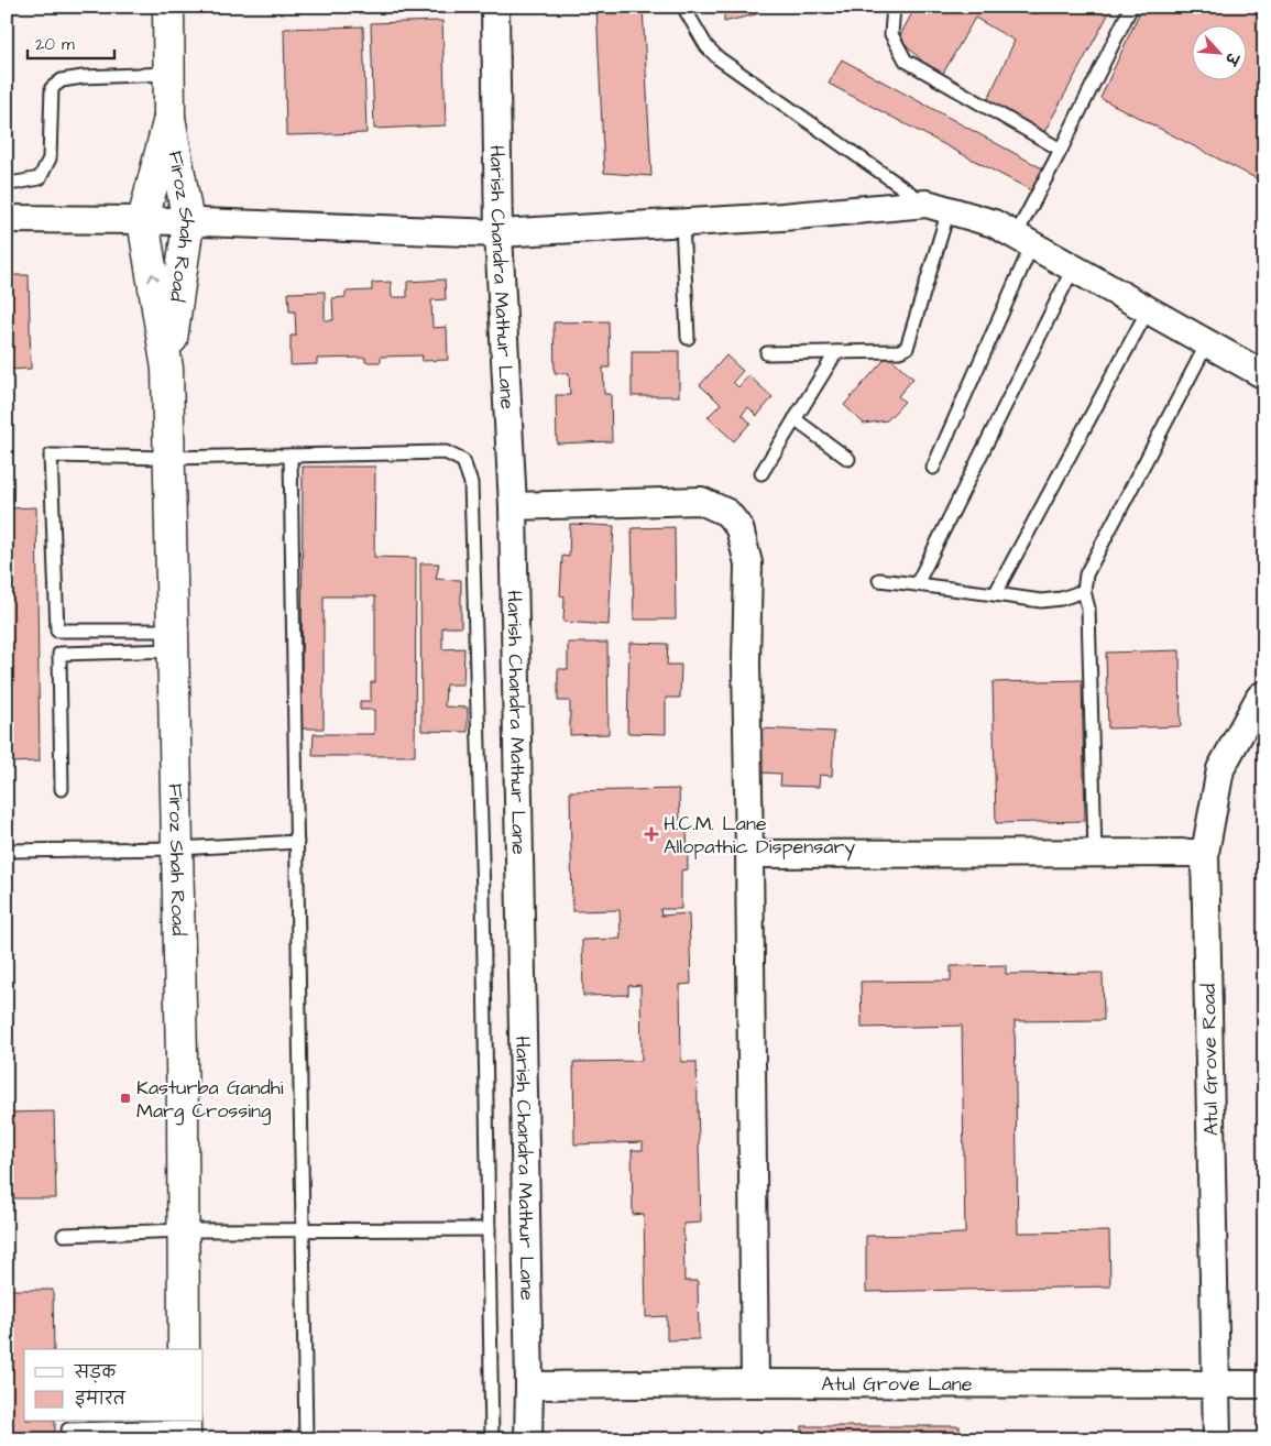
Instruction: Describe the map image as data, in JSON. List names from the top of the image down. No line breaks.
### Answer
{"streets":{"main road":["Firoz Shah Road"],"street":["Harish Chandra Mathur Lane","Atul Grove Road","Atul Grove Lane"]},"crossings":[["Harish Chandra Mathur Lane","Atul Grove Lane"],["Atul Grove Road","Atul Grove Lane"]],"places":{"health":["H.C.M. Lane Allopathic Dispensary"],"transit":["Kasturba Gandhi Marg Crossing"]},"legend":["सड़क","इमारत"],"scale_bar":"20 m","north":"bottom right"}
